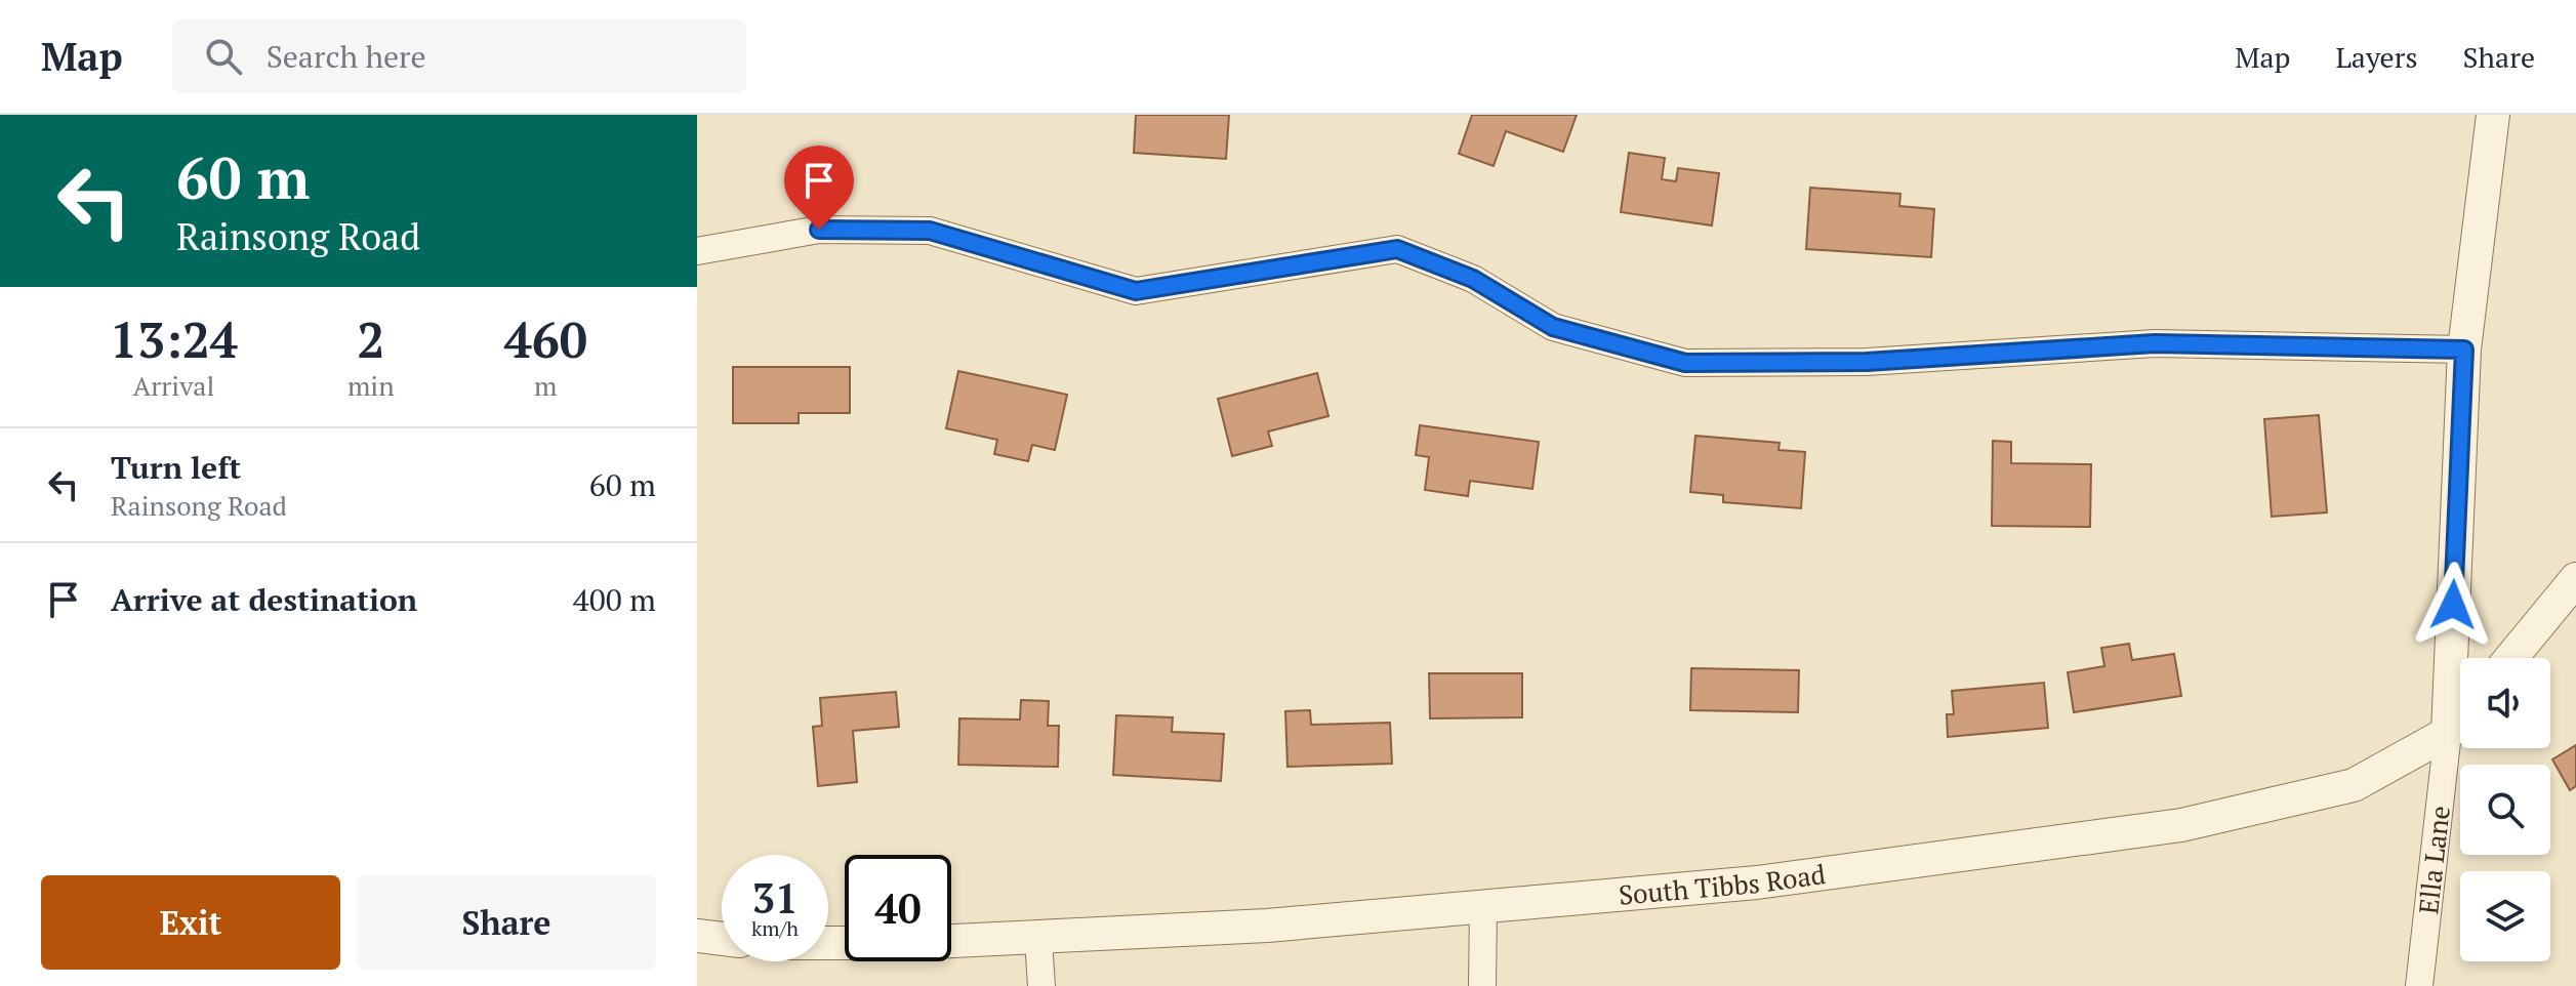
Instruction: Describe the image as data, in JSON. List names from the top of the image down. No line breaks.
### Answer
{"streets":{"street":["Ella Lane","South Tibbs Road"]},"crossings":[["Ella Lane","South Tibbs Road"]],"page":{"header":"Map","search":"Search here","nav":["Map","Layers","Share"],"turn":["60 m","Rainsong Road"],"eta":["13:24","Arrival","2","min","460","m"],"list":[{"name":"Turn left","note":"Rainsong Road","value":"60 m"},{"name":"Arrive at destination","value":"400 m"}],"speed":"31 km/h","limit":"40","buttons":["Exit","Share"]}}
